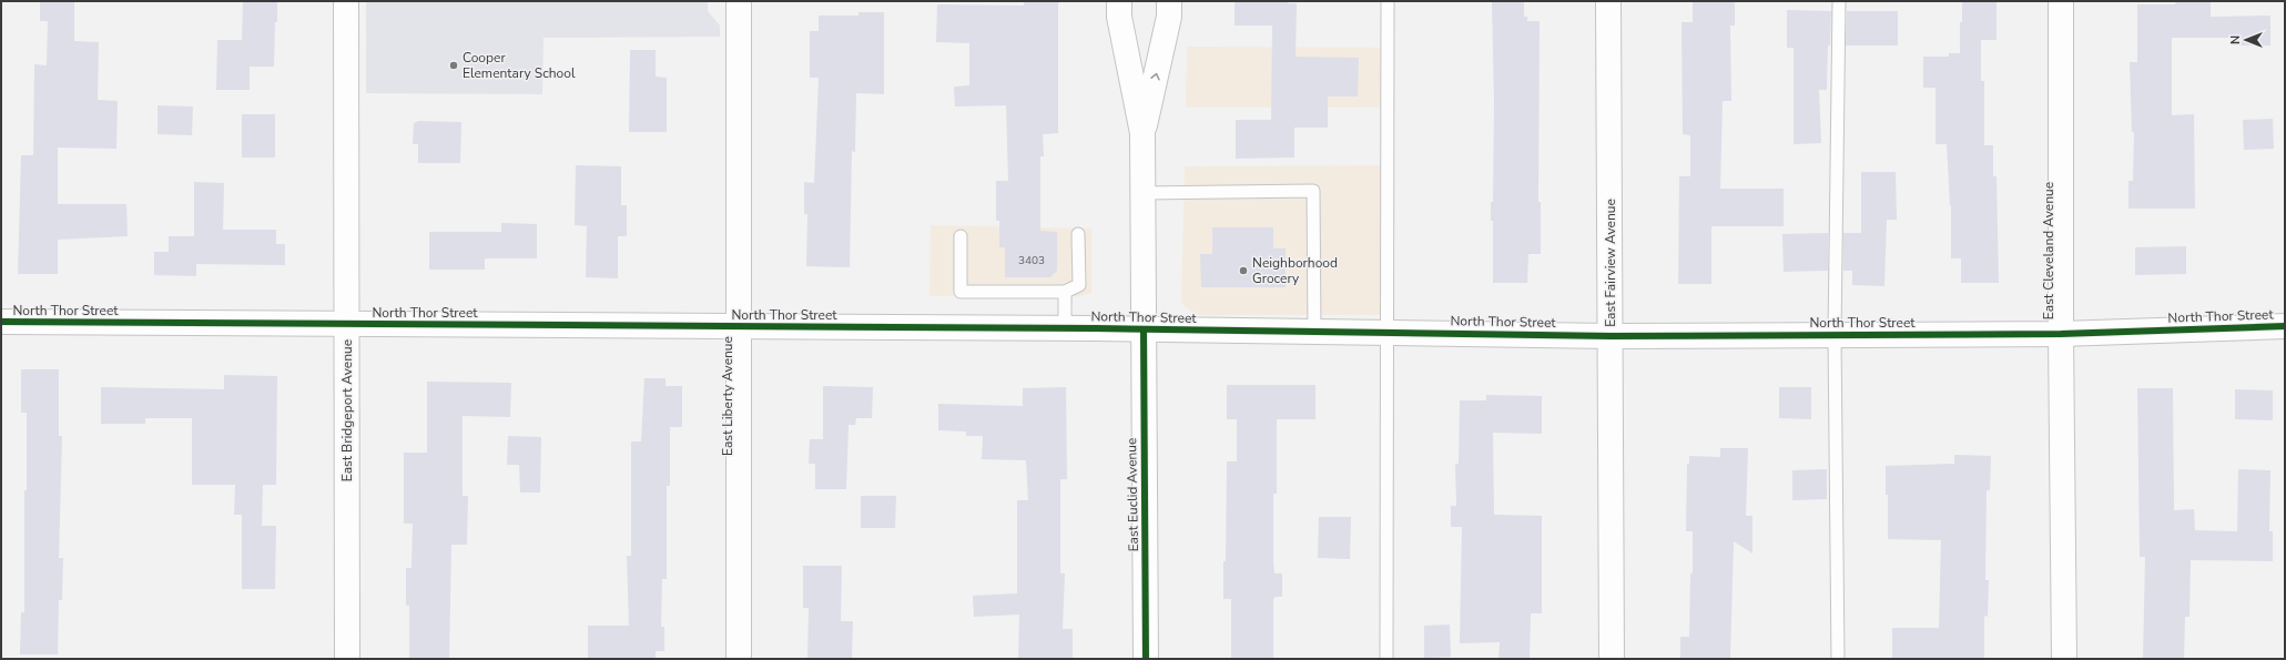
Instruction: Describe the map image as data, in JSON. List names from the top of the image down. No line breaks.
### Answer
{"streets":{"street":["East Cleveland Avenue","East Fairview Avenue","North Thor Street","East Liberty Avenue","East Bridgeport Avenue","East Euclid Avenue"]},"crossings":[["East Cleveland Avenue","North Thor Street"],["East Fairview Avenue","North Thor Street"],["North Thor Street","East Liberty Avenue"],["North Thor Street","East Bridgeport Avenue"],["North Thor Street","East Euclid Avenue"]],"places":["Cooper Elementary School","Neighborhood Grocery"],"house_numbers":["3403"],"north":"left"}
